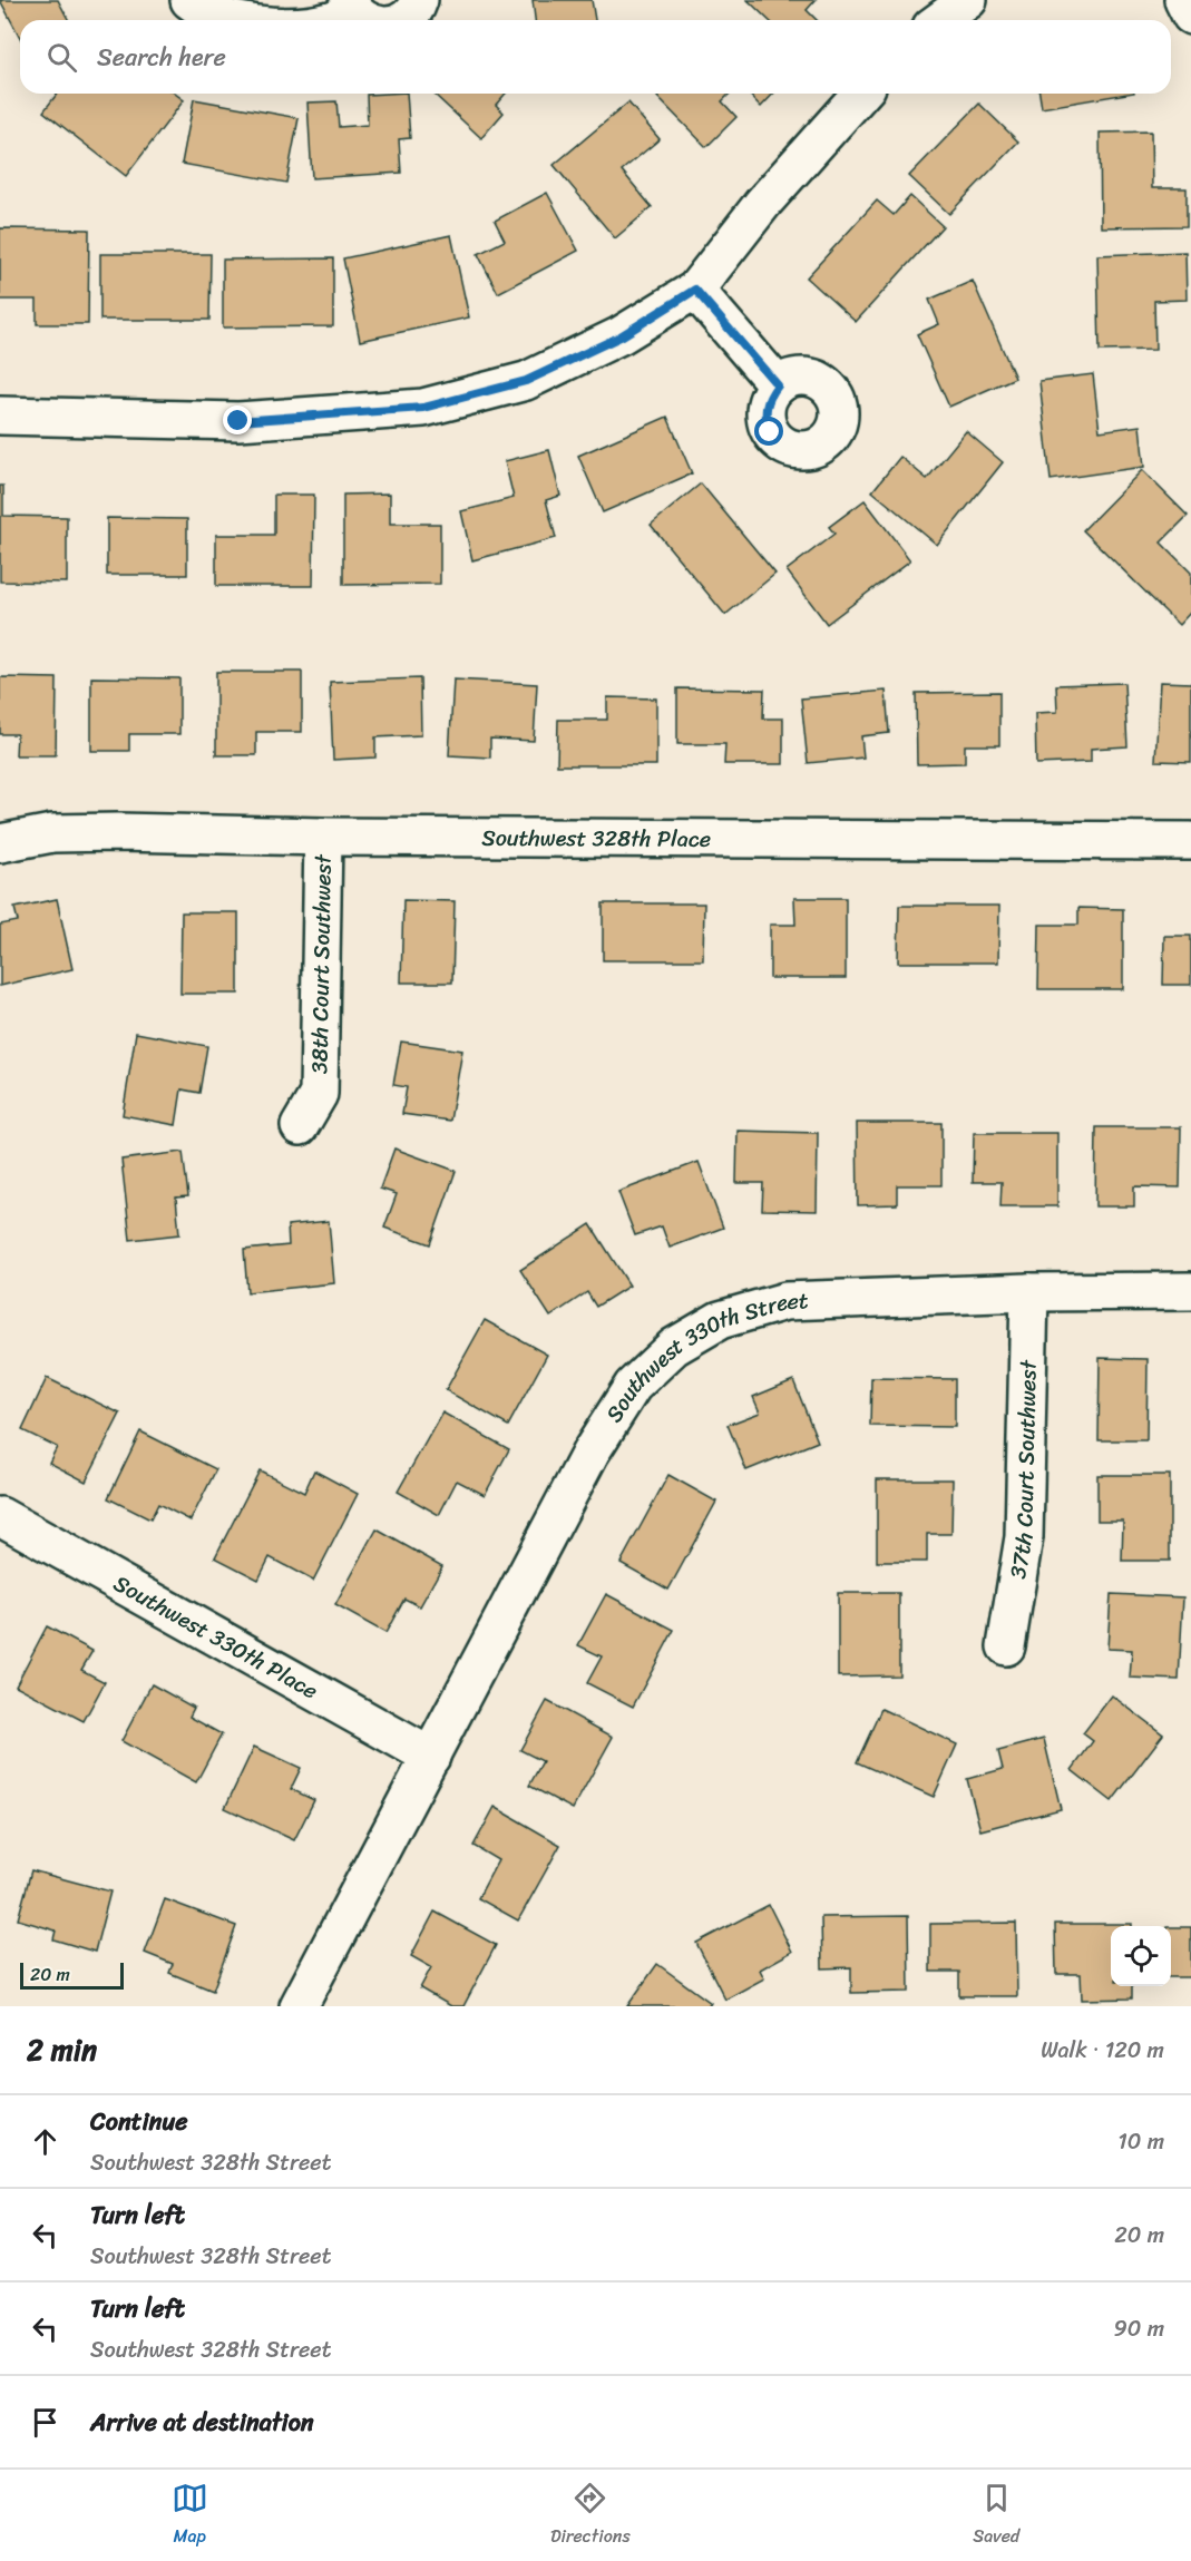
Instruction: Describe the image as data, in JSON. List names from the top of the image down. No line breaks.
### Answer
{"streets":{"street":["Southwest 328th Place","38th Court Southwest","Southwest 330th Street","37th Court Southwest","Southwest 330th Place"]},"crossings":[["Southwest 328th Place","38th Court Southwest"],["Southwest 330th Street","37th Court Southwest"],["Southwest 330th Street","Southwest 330th Place"]],"scale_bar":"20 m","page":{"search":"Search here","scale":"20 m","heading":["2 min","Walk · 120 m"],"list":[["Continue","Southwest 328th Street","10 m"],["Turn left","Southwest 328th Street","20 m"],["Turn left","Southwest 328th Street","90 m"],"Arrive at destination"],"nav":["Map","Directions","Saved"]}}
